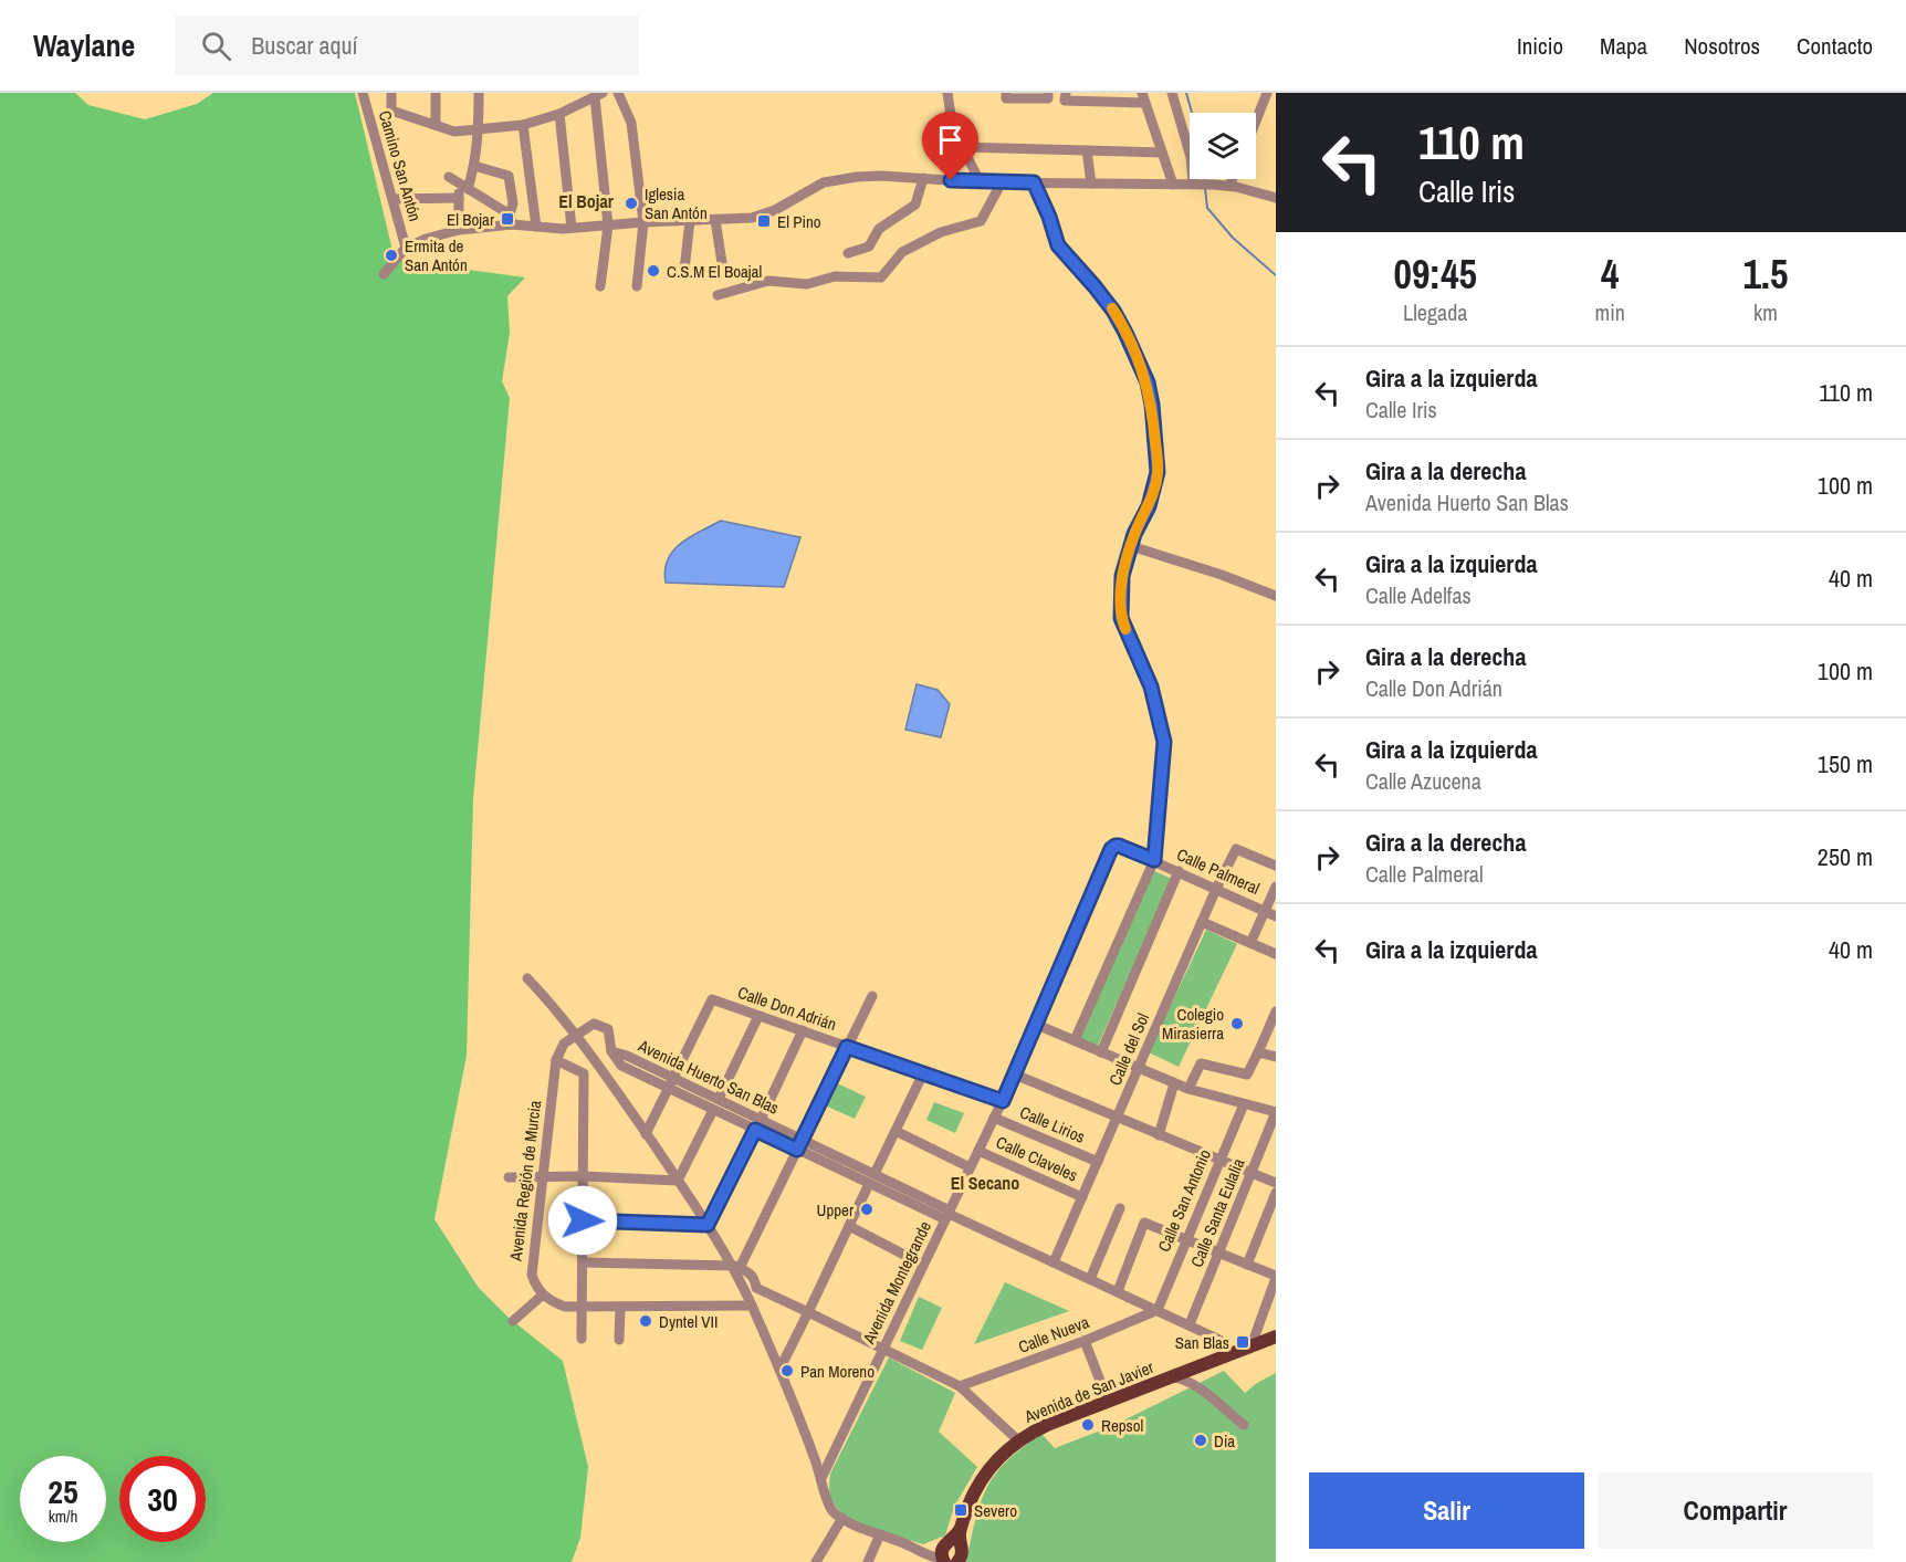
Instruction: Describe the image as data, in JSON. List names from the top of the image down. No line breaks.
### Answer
{"streets":{"main road":["Avenida de San Javier"],"street":["Camino San Antón","Calle Palmeral","Calle Don Adrián","Calle del Sol","Avenida Huerto San Blas","Calle Lirios","Calle Claveles","Avenida Región de Murcia","Calle San Antonio","Calle Santa Eulalia","Avenida Montegrande","Calle Nueva"]},"crossings":[["Calle Palmeral","Calle del Sol"],["Calle Palmeral","Avenida Montegrande"],["Calle Don Adrián","Avenida Huerto San Blas"],["Calle Don Adrián","Avenida Montegrande"],["Calle del Sol","Avenida Huerto San Blas"],["Calle del Sol","Calle Lirios"],["Calle del Sol","Calle Claveles"],["Avenida Huerto San Blas","Calle San Antonio"],["Avenida Huerto San Blas","Calle Santa Eulalia"],["Avenida Huerto San Blas","Avenida Montegrande"],["Avenida Huerto San Blas","Calle Nueva"],["Avenida Huerto San Blas","Avenida de San Javier"],["Calle Lirios","Avenida Montegrande"],["Calle Claveles","Avenida Montegrande"],["Calle San Antonio","Calle Nueva"]],"districts":["El Bojar","El Secano"],"places":{"other":["Iglesia San Antón","Ermita de San Antón","C.S.M El Boajal","Colegio Mirasierra","Upper","Dyntel VII","Pan Moreno","Repsol","Dia"],"transit":["El Bojar","El Pino","San Blas","Severo"]},"page":{"header":"Waylane","search":"Buscar aquí","nav":["Inicio","Mapa","Nosotros","Contacto"],"turn":["110 m","Calle Iris"],"eta":["09:45","Llegada","4","min","1.5","km"],"list":[{"name":"Gira a la izquierda","note":"Calle Iris","value":"110 m"},{"name":"Gira a la derecha","note":"Avenida Huerto San Blas","value":"100 m"},{"name":"Gira a la izquierda","note":"Calle Adelfas","value":"40 m"},{"name":"Gira a la derecha","note":"Calle Don Adrián","value":"100 m"},{"name":"Gira a la izquierda","note":"Calle Azucena","value":"150 m"},{"name":"Gira a la derecha","note":"Calle Palmeral","value":"250 m"},{"name":"Gira a la izquierda","value":"40 m"}],"speed":"25 km/h","limit":"30","buttons":["Salir","Compartir"]}}
